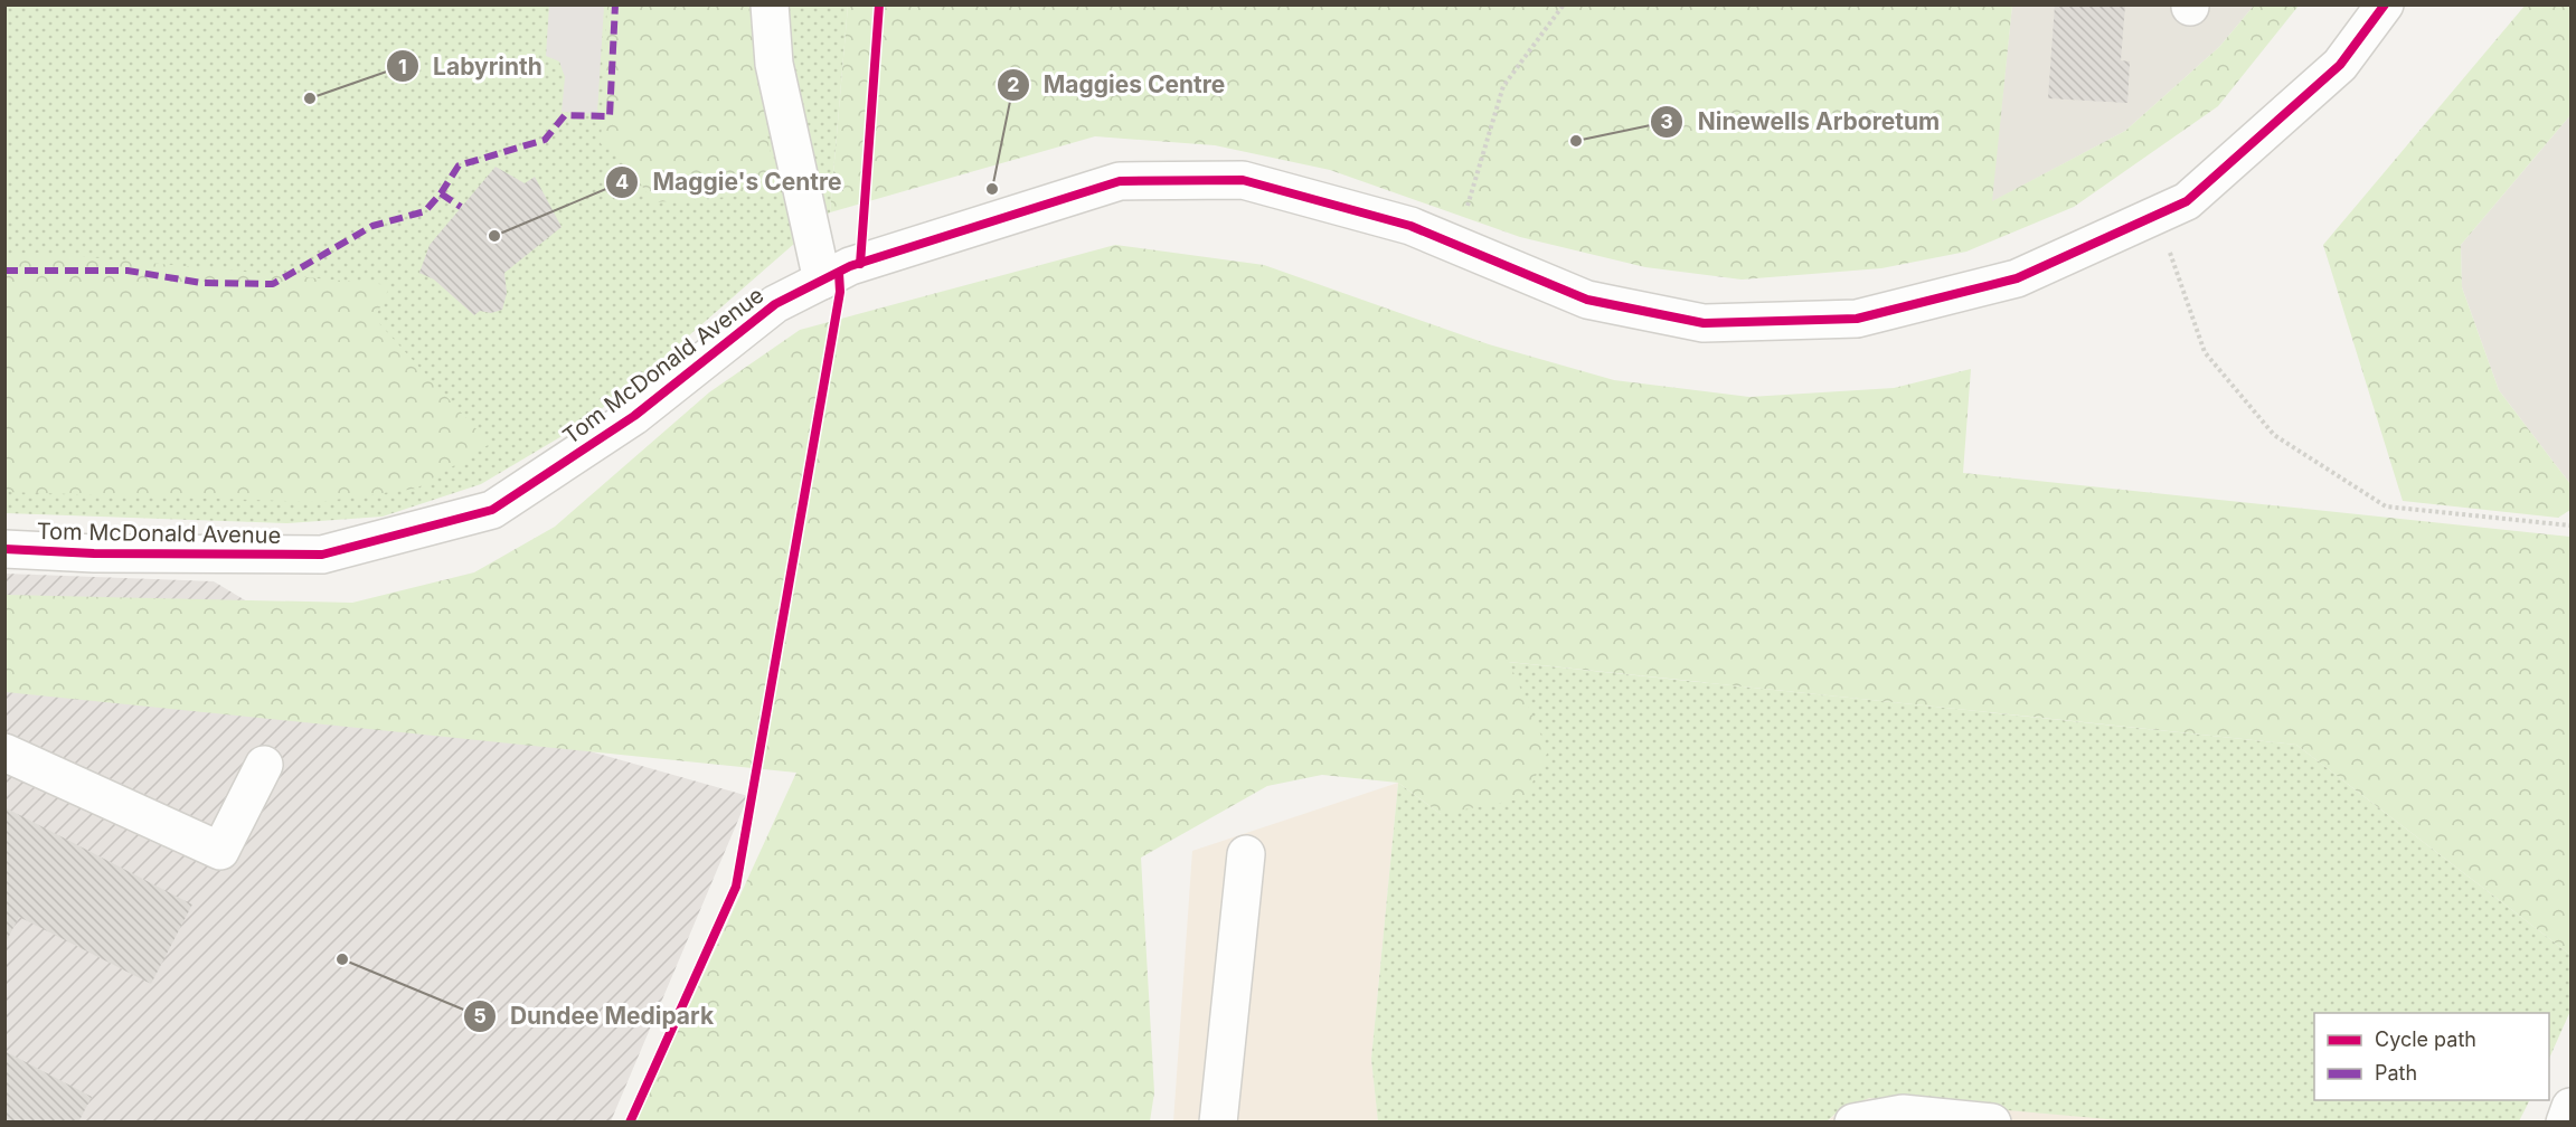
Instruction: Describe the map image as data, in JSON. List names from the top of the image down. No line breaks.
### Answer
{"streets":{"street":["Tom McDonald Avenue"]},"places":["Labyrinth","Ninewells Arboretum","Maggies Centre","Maggie's Centre","Dundee Medipark"],"legend":["Cycle path","Path"]}
